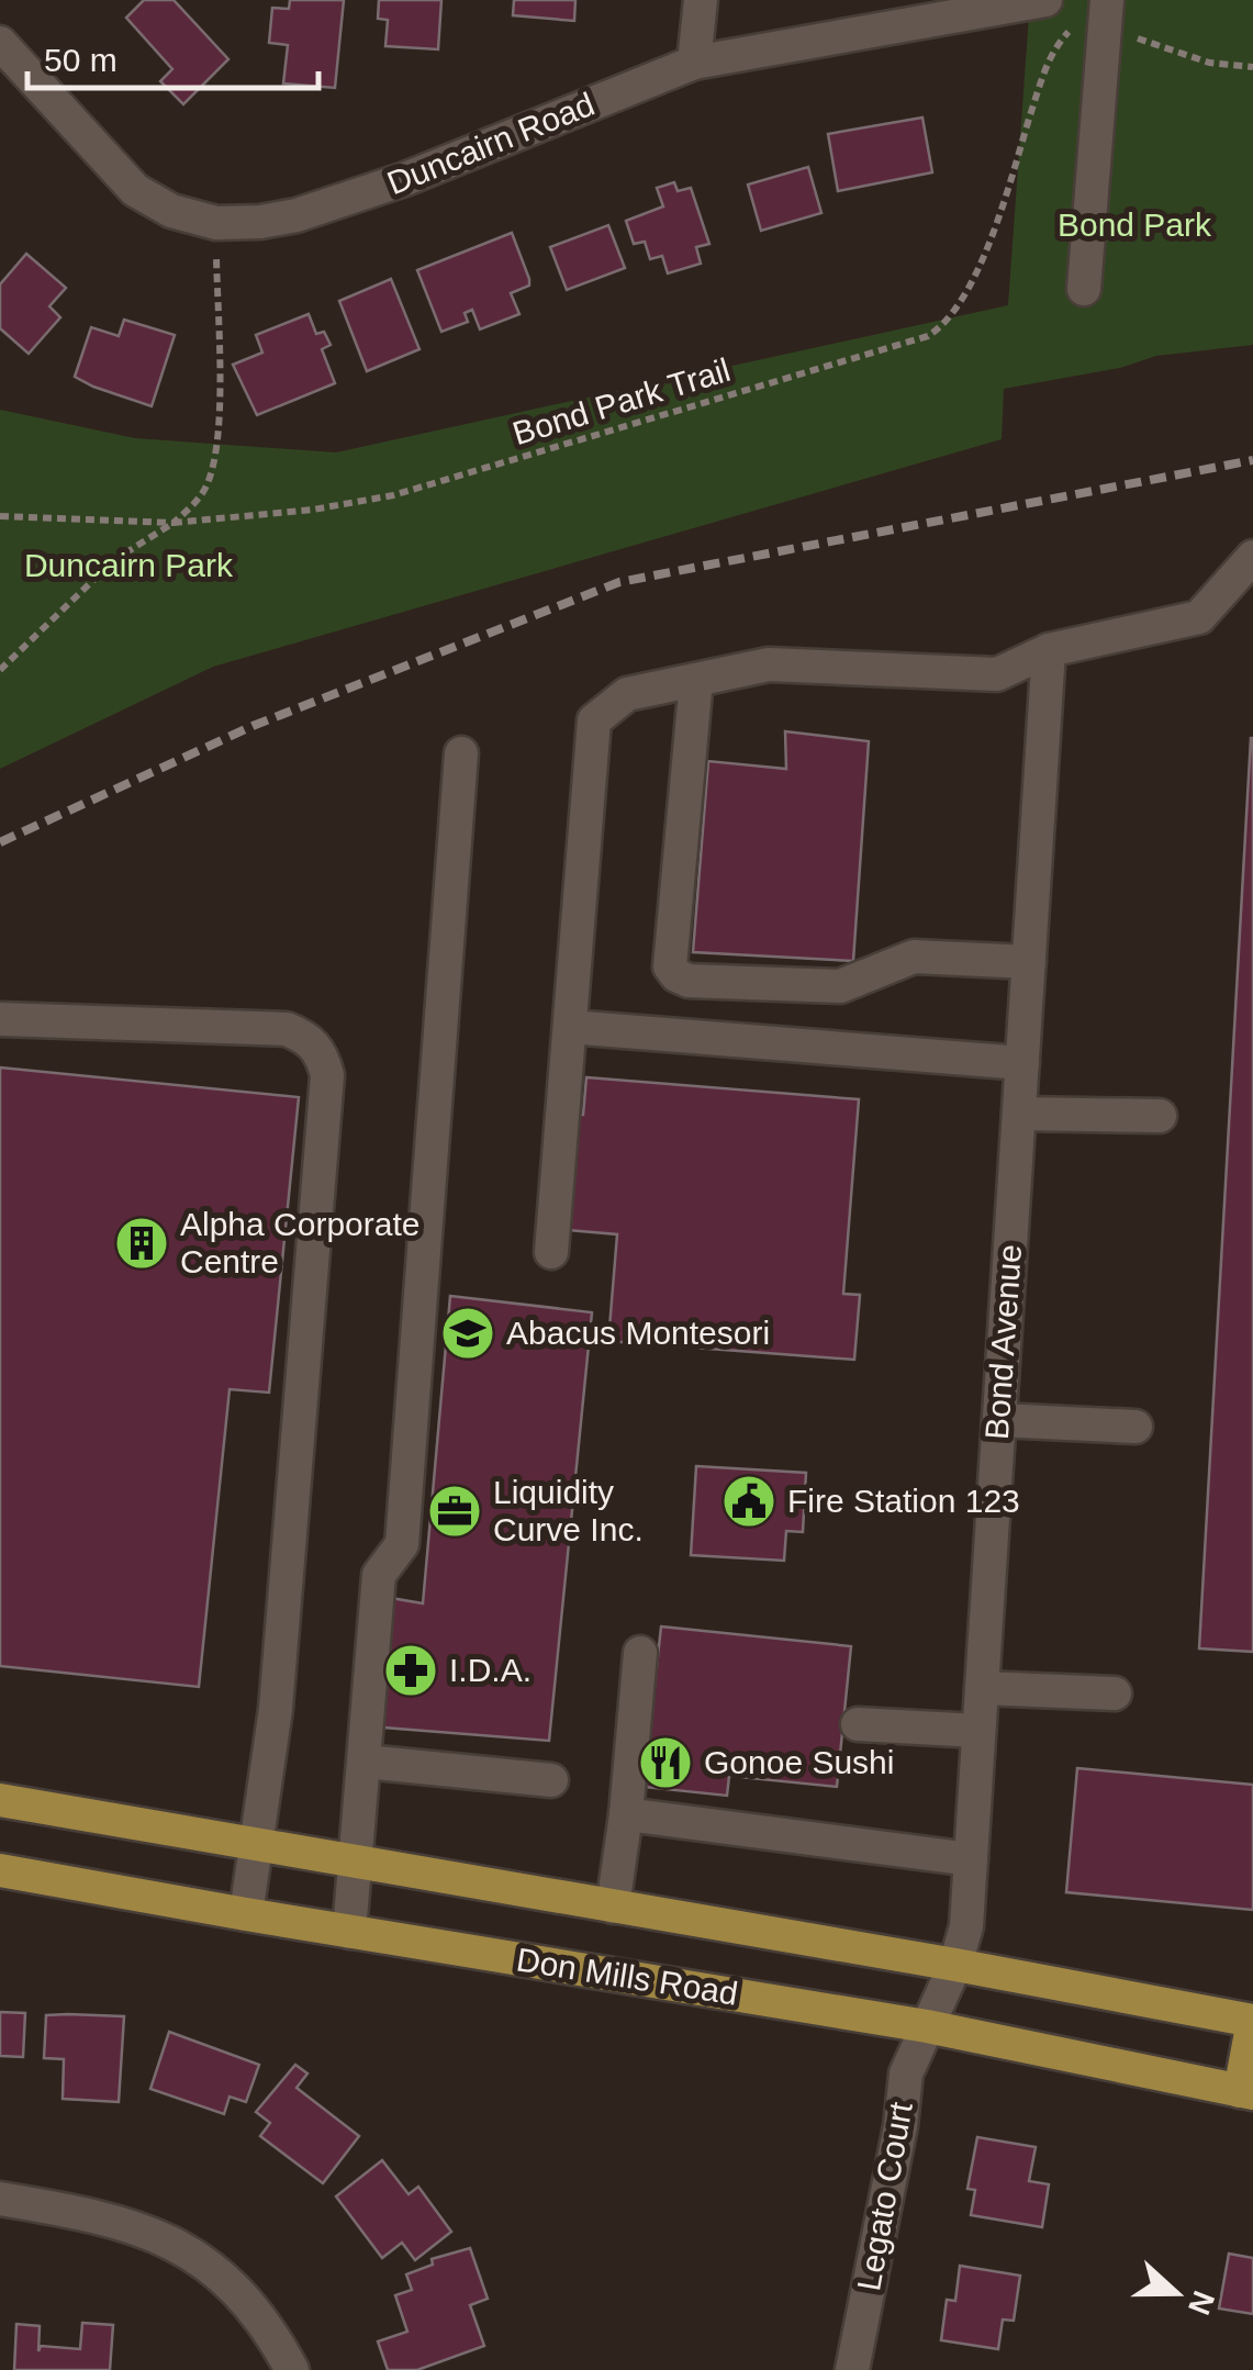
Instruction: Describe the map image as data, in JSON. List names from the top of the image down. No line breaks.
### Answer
{"streets":{"main road":["Don Mills Road"],"street":["Duncairn Road","Bond Avenue","Legato Court"],"path":["Bond Park Trail"]},"crossings":[["Bond Avenue","Don Mills Road"],["Bond Avenue","Legato Court"],["Don Mills Road","Legato Court"]],"parks":["Bond Park","Duncairn Park"],"places":{"building":["Alpha Corporate Centre"],"school or university":["Abacus Montesori"],"public building":["Fire Station 123"],"office":["Liquidity Curve Inc."],"pharmacy":["I.D.A."],"restaurant":["Gonoe Sushi"]},"scale_bar":"50 m","north":"right"}
